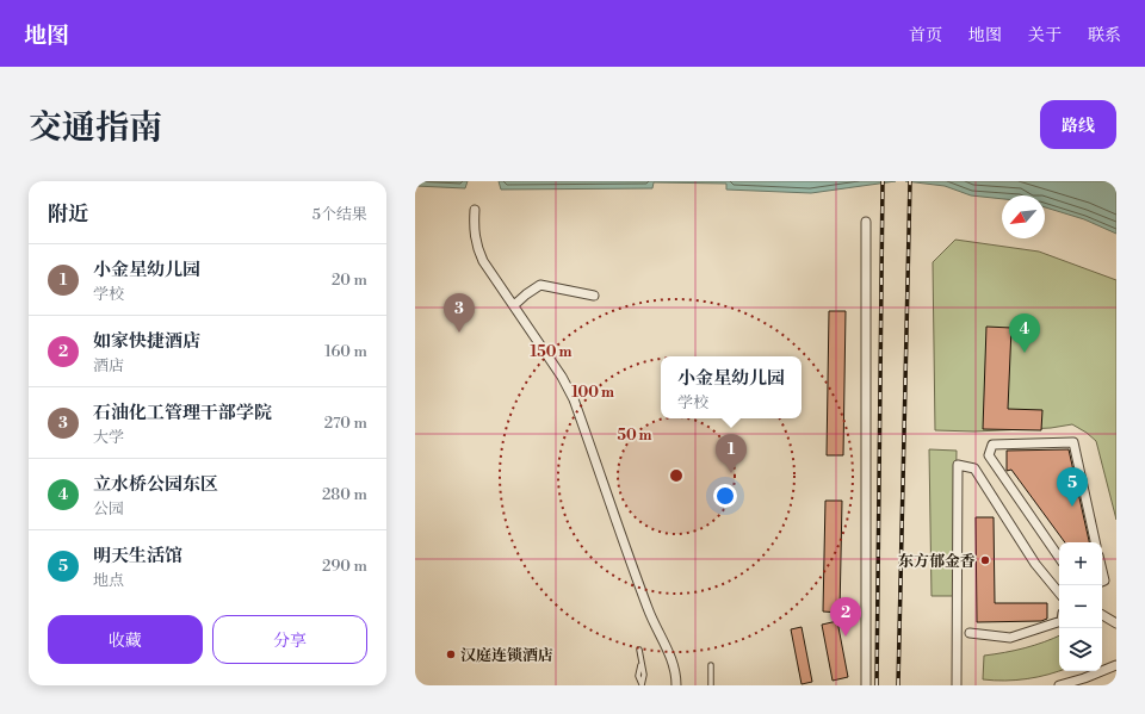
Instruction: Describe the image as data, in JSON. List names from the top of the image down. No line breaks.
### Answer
{"places":["东方郁金香","汉庭连锁酒店"],"north":"bottom left","page":{"header":"地图","nav":["首页","地图","关于","联系"],"title":"交通指南","buttons":["路线",["收藏","分享"]],"heading":["附近","5个结果"],"list":[{"mark":"1","name":"小金星幼儿园","note":"学校","value":"20 m"},{"mark":"2","name":"如家快捷酒店","note":"酒店","value":"160 m"},{"mark":"3","name":"石油化工管理干部学院","note":"大学","value":"270 m"},{"mark":"4","name":"立水桥公园东区","note":"公园","value":"280 m"},{"mark":"5","name":"明天生活馆","note":"地点","value":"290 m"}],"pins":["3","4","1","5","2"],"popup":["小金星幼儿园","学校"],"map_buttons":["+","−"]},"rings":["150 m","100 m","50 m"]}
